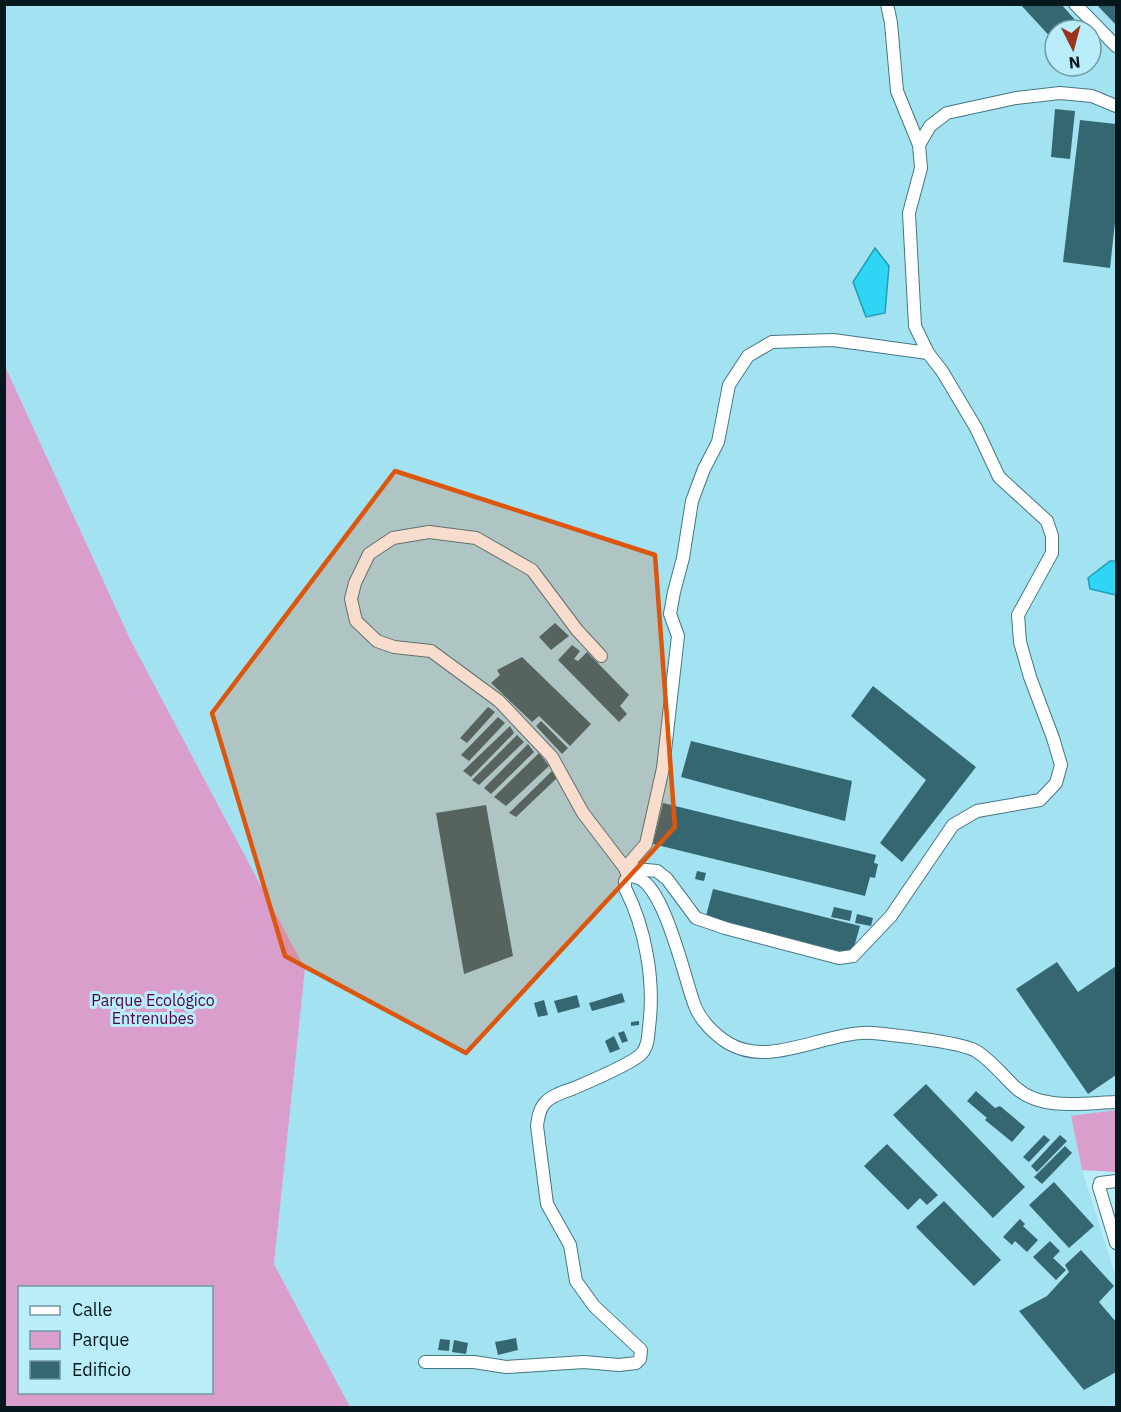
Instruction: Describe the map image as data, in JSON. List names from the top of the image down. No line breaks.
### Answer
{"parks":["Parque Ecológico Entrenubes"],"legend":["Calle","Parque","Edificio"],"north":"bottom"}
